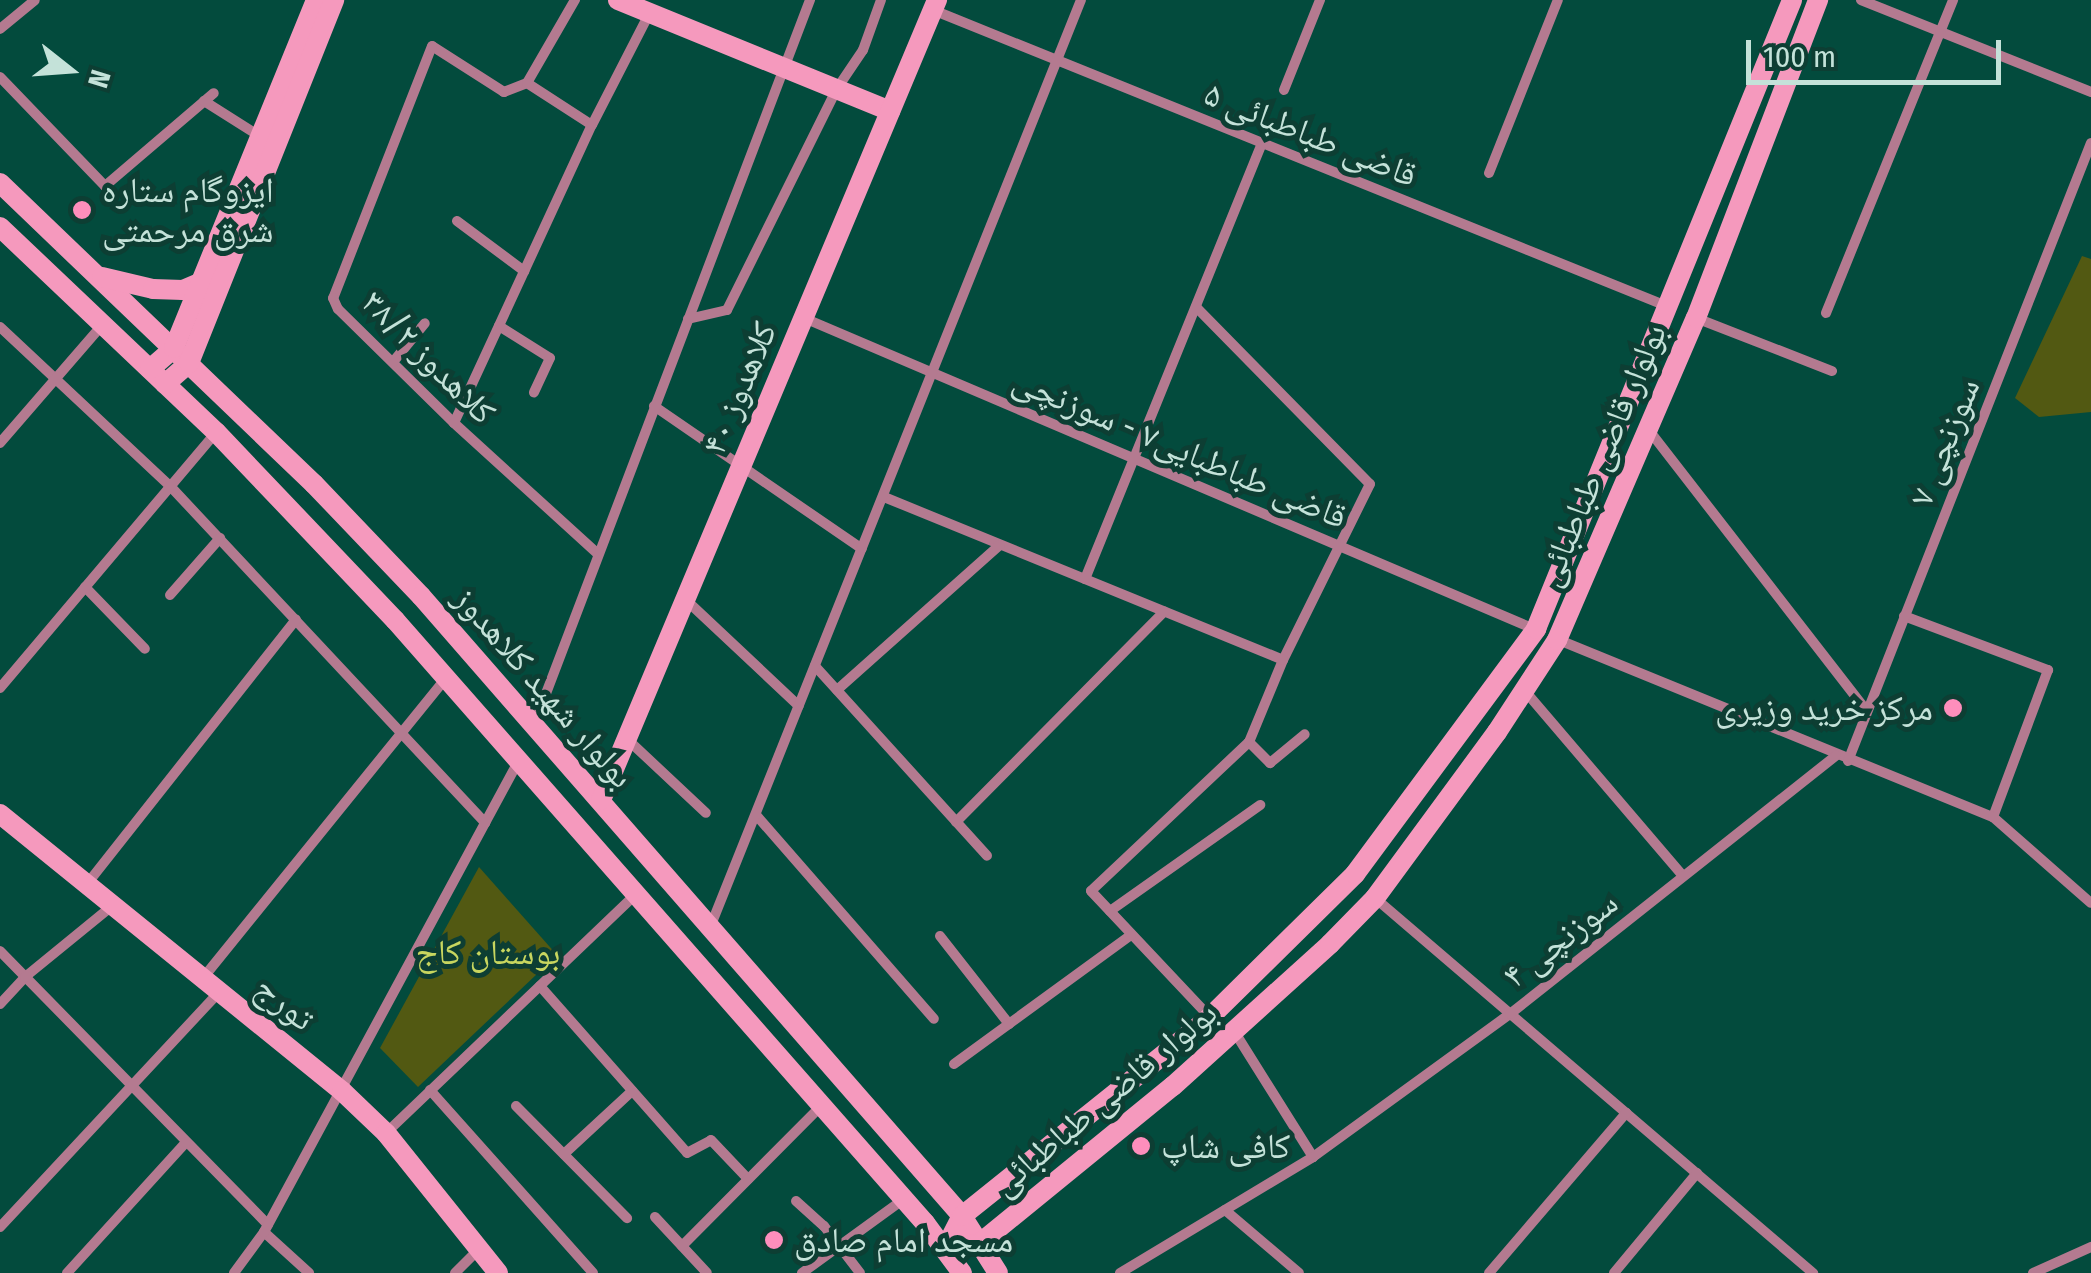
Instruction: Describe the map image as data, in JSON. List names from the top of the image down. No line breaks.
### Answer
{"streets":{"main road":["کلاهدوز ۴۰","بولوار قاضی طباطبائی","بولوار شهید کلاهدوز","تورج"],"street":["قاضی طباطبائی ۵","کلاهدوز ۳۸/۲","سوزنچی ۷","قاضی طباطبایی۷ - سوزنچی","سوزنچی ۴"]},"crossings":[["قاضی طباطبائی ۵","کلاهدوز ۴۰"],["قاضی طباطبائی ۵","بولوار قاضی طباطبائی"],["کلاهدوز ۴۰","قاضی طباطبایی۷ - سوزنچی"],["کلاهدوز ۴۰","بولوار شهید کلاهدوز"],["سوزنچی ۷","قاضی طباطبایی۷ - سوزنچی"],["سوزنچی ۷","سوزنچی ۴"],["قاضی طباطبایی۷ - سوزنچی","بولوار قاضی طباطبائی"],["قاضی طباطبایی۷ - سوزنچی","سوزنچی ۴"],["بولوار قاضی طباطبائی","بولوار شهید کلاهدوز"]],"parks":["بوستان کاج"],"places":["ایزوگام ستاره شرق مرحمتی","مرکز خرید وزیری","کافی شاپ","مسجد امام صادق"],"scale_bar":"100 m","north":"right"}
